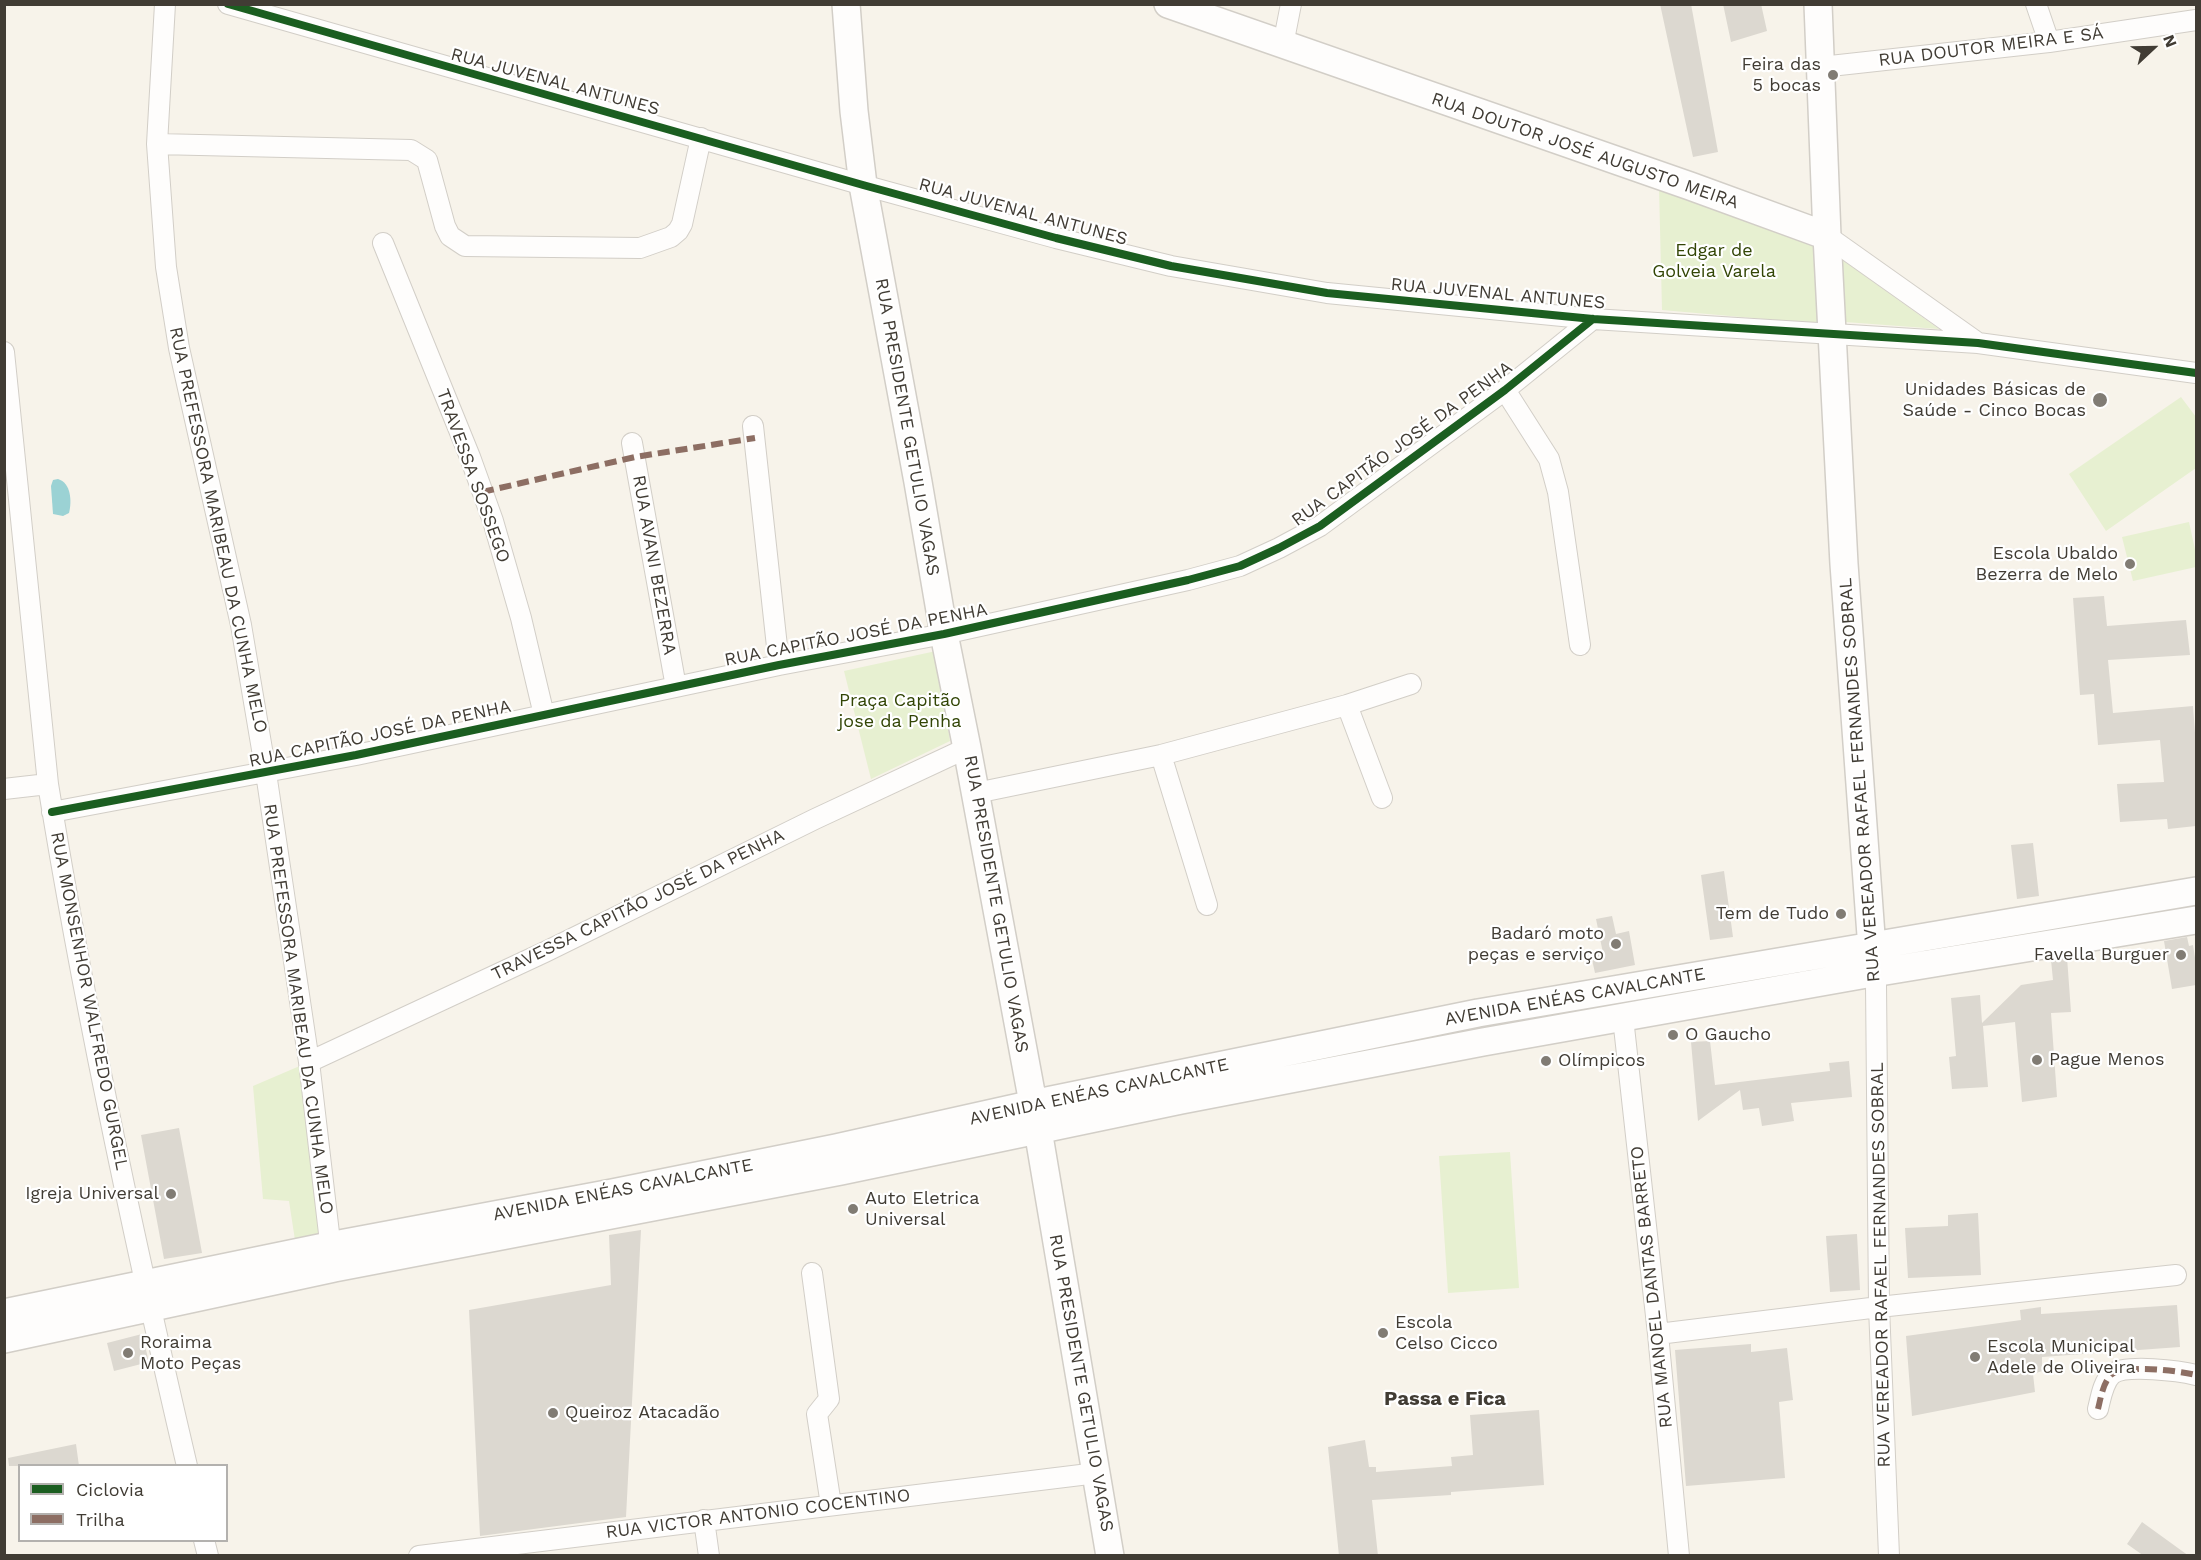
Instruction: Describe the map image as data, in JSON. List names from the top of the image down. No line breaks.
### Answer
{"streets":{"main road":["RUA DOUTOR JOSÉ AUGUSTO MEIRA","RUA PRESIDENTE GETULIO VAGAS","RUA VEREADOR RAFAEL FERNANDES SOBRAL","AVENIDA ENÉAS CAVALCANTE"],"street":["RUA DOUTOR MEIRA E SÁ","RUA JUVENAL ANTUNES","RUA CAPITÃO JOSÉ DA PENHA","TRAVESSA SOSSEGO","RUA PREFESSORA MARIBEAU DA CUNHA MELO","RUA AVANI BEZERRA","TRAVESSA CAPITÃO JOSÉ DA PENHA","RUA MONSENHOR WALFREDO GURGEL","RUA MANOEL DANTAS BARRETO","RUA VICTOR ANTONIO COCENTINO"]},"crossings":[["RUA DOUTOR MEIRA E SÁ","RUA VEREADOR RAFAEL FERNANDES SOBRAL"],["RUA JUVENAL ANTUNES","RUA DOUTOR JOSÉ AUGUSTO MEIRA"],["RUA JUVENAL ANTUNES","RUA PRESIDENTE GETULIO VAGAS"],["RUA JUVENAL ANTUNES","RUA CAPITÃO JOSÉ DA PENHA"],["RUA JUVENAL ANTUNES","RUA VEREADOR RAFAEL FERNANDES SOBRAL"],["RUA DOUTOR JOSÉ AUGUSTO MEIRA","RUA VEREADOR RAFAEL FERNANDES SOBRAL"],["RUA PRESIDENTE GETULIO VAGAS","RUA CAPITÃO JOSÉ DA PENHA"],["RUA PRESIDENTE GETULIO VAGAS","TRAVESSA CAPITÃO JOSÉ DA PENHA"],["RUA PRESIDENTE GETULIO VAGAS","AVENIDA ENÉAS CAVALCANTE"],["RUA PRESIDENTE GETULIO VAGAS","RUA VICTOR ANTONIO COCENTINO"],["RUA CAPITÃO JOSÉ DA PENHA","TRAVESSA SOSSEGO"],["RUA CAPITÃO JOSÉ DA PENHA","RUA PREFESSORA MARIBEAU DA CUNHA MELO"],["RUA CAPITÃO JOSÉ DA PENHA","RUA AVANI BEZERRA"],["RUA CAPITÃO JOSÉ DA PENHA","RUA MONSENHOR WALFREDO GURGEL"],["RUA PREFESSORA MARIBEAU DA CUNHA MELO","TRAVESSA CAPITÃO JOSÉ DA PENHA"],["RUA PREFESSORA MARIBEAU DA CUNHA MELO","AVENIDA ENÉAS CAVALCANTE"],["RUA VEREADOR RAFAEL FERNANDES SOBRAL","AVENIDA ENÉAS CAVALCANTE"],["AVENIDA ENÉAS CAVALCANTE","RUA MONSENHOR WALFREDO GURGEL"],["AVENIDA ENÉAS CAVALCANTE","RUA MANOEL DANTAS BARRETO"]],"districts":["Passa e Fica"],"parks":["Edgar de Golveia Varela","Praça Capitão jose da Penha"],"places":["Feira das 5 bocas","Unidades Básicas de Saúde - Cinco Bocas","Escola Ubaldo Bezerra de Melo","Tem de Tudo","Badaró moto peças e serviço","Favella Burguer","O Gaucho","Pague Menos","Olímpicos","Igreja Universal","Auto Eletrica Universal","Escola Celso Cicco","Roraima Moto Peças","Escola Municipal Adele de Oliveira","Queiroz Atacadão"],"legend":["Ciclovia","Trilha"],"north":"right"}
